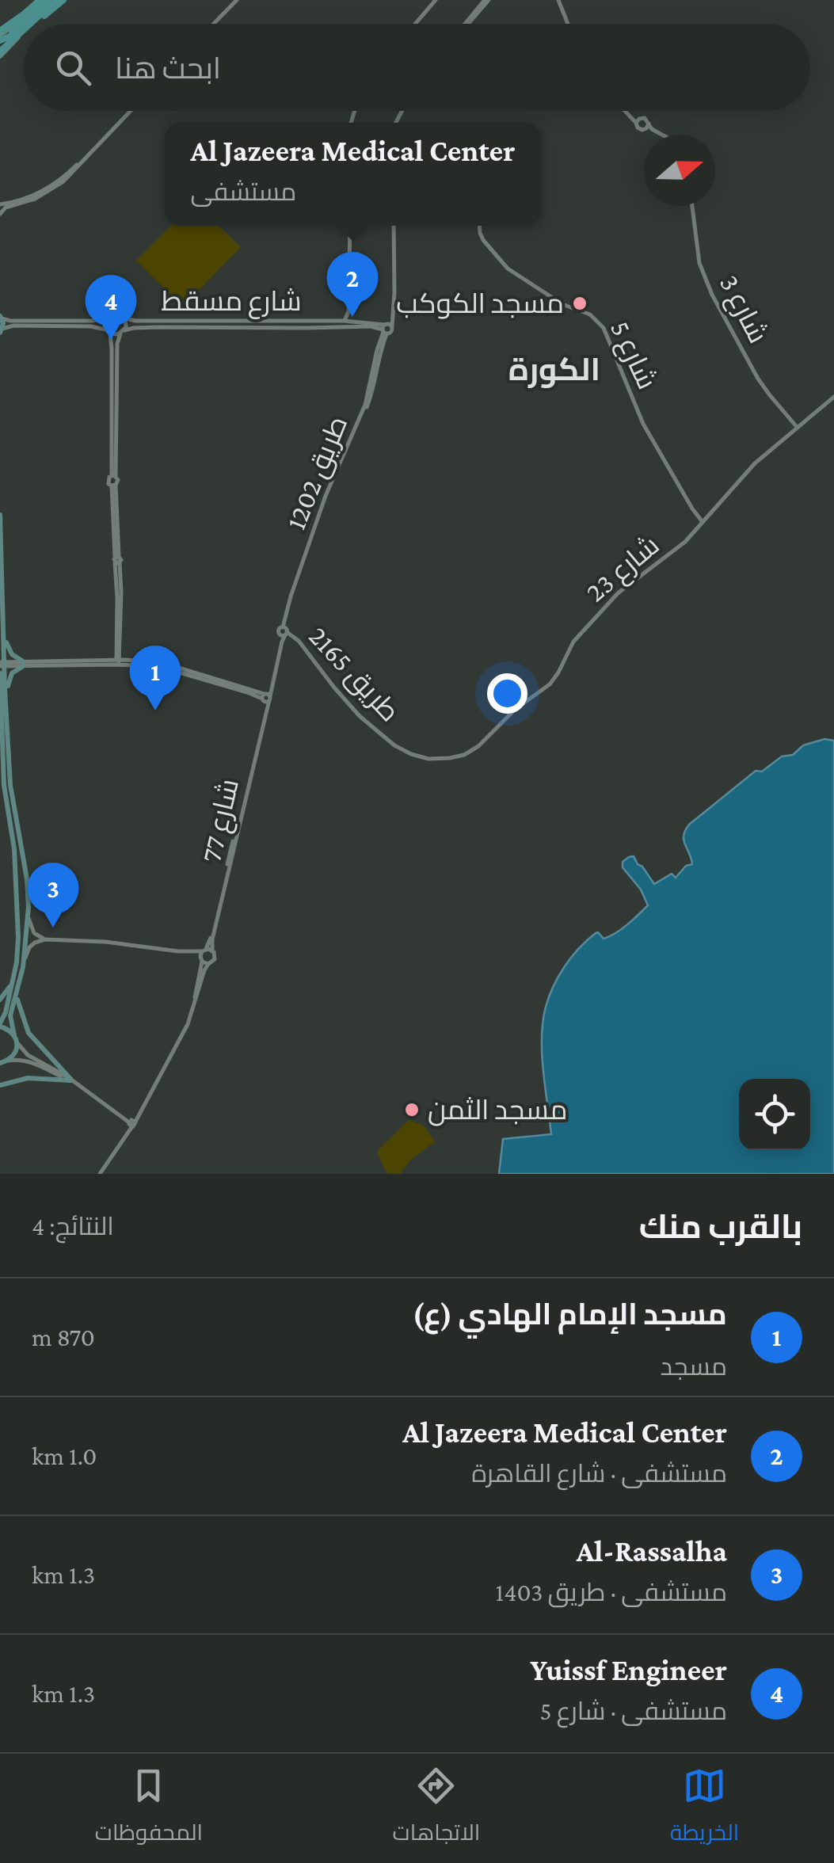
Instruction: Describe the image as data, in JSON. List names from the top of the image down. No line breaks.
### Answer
{"streets":{"street":["شارع مسقط","شارع 3","شارع 5","طريق 1202","شارع 23","طريق 2165","شارع 77"]},"crossings":[["شارع مسقط","طريق 1202"],["شارع 3","شارع 23"],["شارع 5","شارع 23"],["طريق 1202","طريق 2165"],["طريق 1202","شارع 77"],["شارع 23","طريق 2165"],["طريق 2165","شارع 77"]],"districts":["الكورة"],"places":["مسجد الكوكب","مسجد الثمن"],"north":"right","page":{"search":"ابحث هنا","popup":["Al Jazeera Medical Center","مستشفى"],"pins":["2","4","1","3"],"heading":["بالقرب منك","النتائج: 4"],"list":[{"mark":"1","name":"مسجد الإمام الهادي (ع)","note":"مسجد","value":"870 m"},{"mark":"2","name":"Al Jazeera Medical Center","note":"مستشفى · شارع القاهرة","value":"1.0 km"},{"mark":"3","name":"Al-Rassalha","note":"مستشفى · طريق 1403","value":"1.3 km"},{"mark":"4","name":"Yuissf Engineer","note":"مستشفى · شارع 5","value":"1.3 km"}],"nav":["الخريطة","الاتجاهات","المحفوظات"]}}
